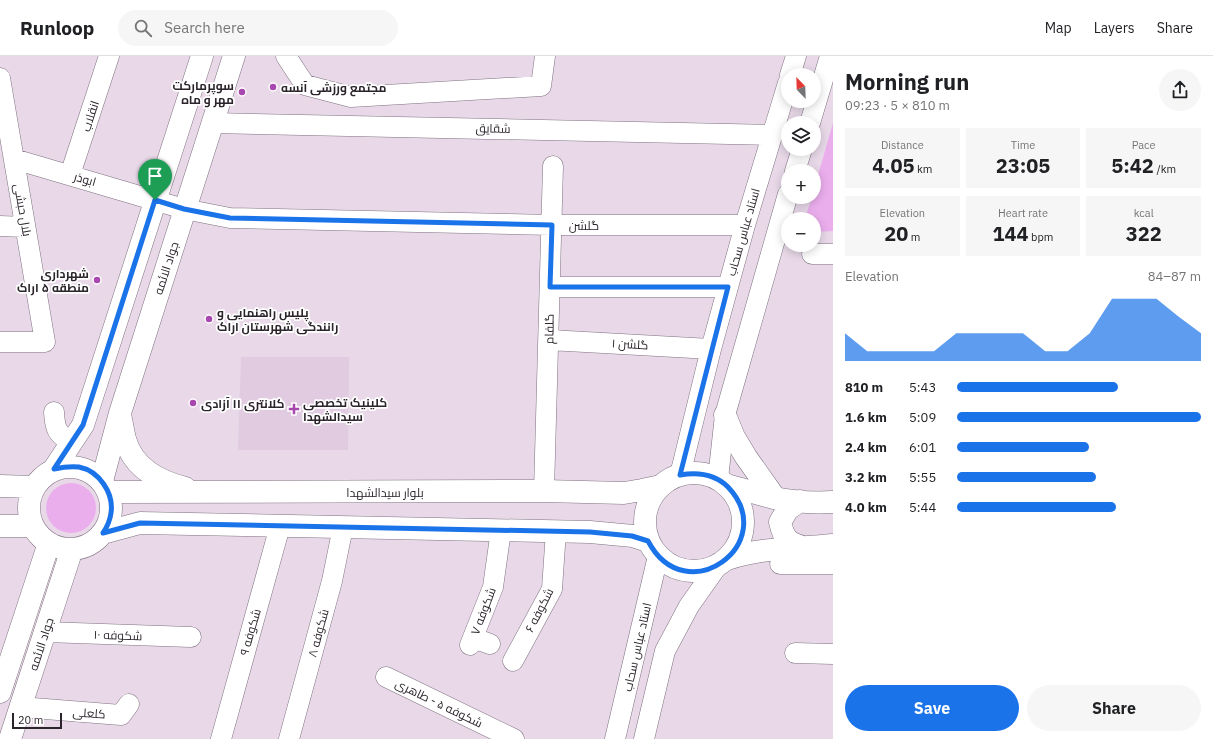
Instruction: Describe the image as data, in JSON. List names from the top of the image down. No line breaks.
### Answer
{"streets":{"main road":["جواد الائمه","بلوار سیدالشهدا"],"street":["انقلاب","شقایق","ابوذر","بلال حبشی","گلشن","استاد عباس سحاب","گلفام","گلشن ۱","شکوفه ۶","شکوفه ۷","شکوفه ۹","شکوفه ۸","شکوفه ۱۰","شکوفه ۵ - طاهری","کلعلی"]},"crossings":[["انقلاب","ابوذر"],["شقایق","استاد عباس سحاب"],["شقایق","جواد الائمه"],["ابوذر","بلال حبشی"],["ابوذر","گلشن"],["ابوذر","جواد الائمه"],["گلشن","استاد عباس سحاب"],["گلشن","جواد الائمه"],["گلشن","گلفام"],["استاد عباس سحاب","گلشن ۱"],["استاد عباس سحاب","بلوار سیدالشهدا"],["جواد الائمه","بلوار سیدالشهدا"],["جواد الائمه","شکوفه ۱۰"],["جواد الائمه","کلعلی"],["گلفام","گلشن ۱"],["گلفام","بلوار سیدالشهدا"]],"places":{"other":["مجتمع ورزشی آنسه","سوپرمارکت مهر و ماه","شهرداری منطقه ۵ اراک","پلیس راهنمایی و رانندگی شهرستان اراک","کلانتری ۱۱ آزادی"],"health":["کلینیک تخصصی سیدالشهدا"]},"scale_bar":"20 m","north":"top left","page":{"header":"Runloop","search":"Search here","nav":["Map","Layers","Share"],"heading":["Morning run","09:23 · 5 × 810 m"],"map_buttons":["+","−"],"stats":[["Distance","4.05 km"],["Time","23:05"],["Pace","5:42 /km"],["Elevation","20 m"],["Heart rate","144 bpm"],["kcal","322"]],"chart":["Elevation","84–87 m"],"list":[{"name":"810 m","note":"5:43"},{"name":"1.6 km","note":"5:09"},{"name":"2.4 km","note":"6:01"},{"name":"3.2 km","note":"5:55"},{"name":"4.0 km","note":"5:44"}],"buttons":["Save","Share"],"scale":"20 m"}}
